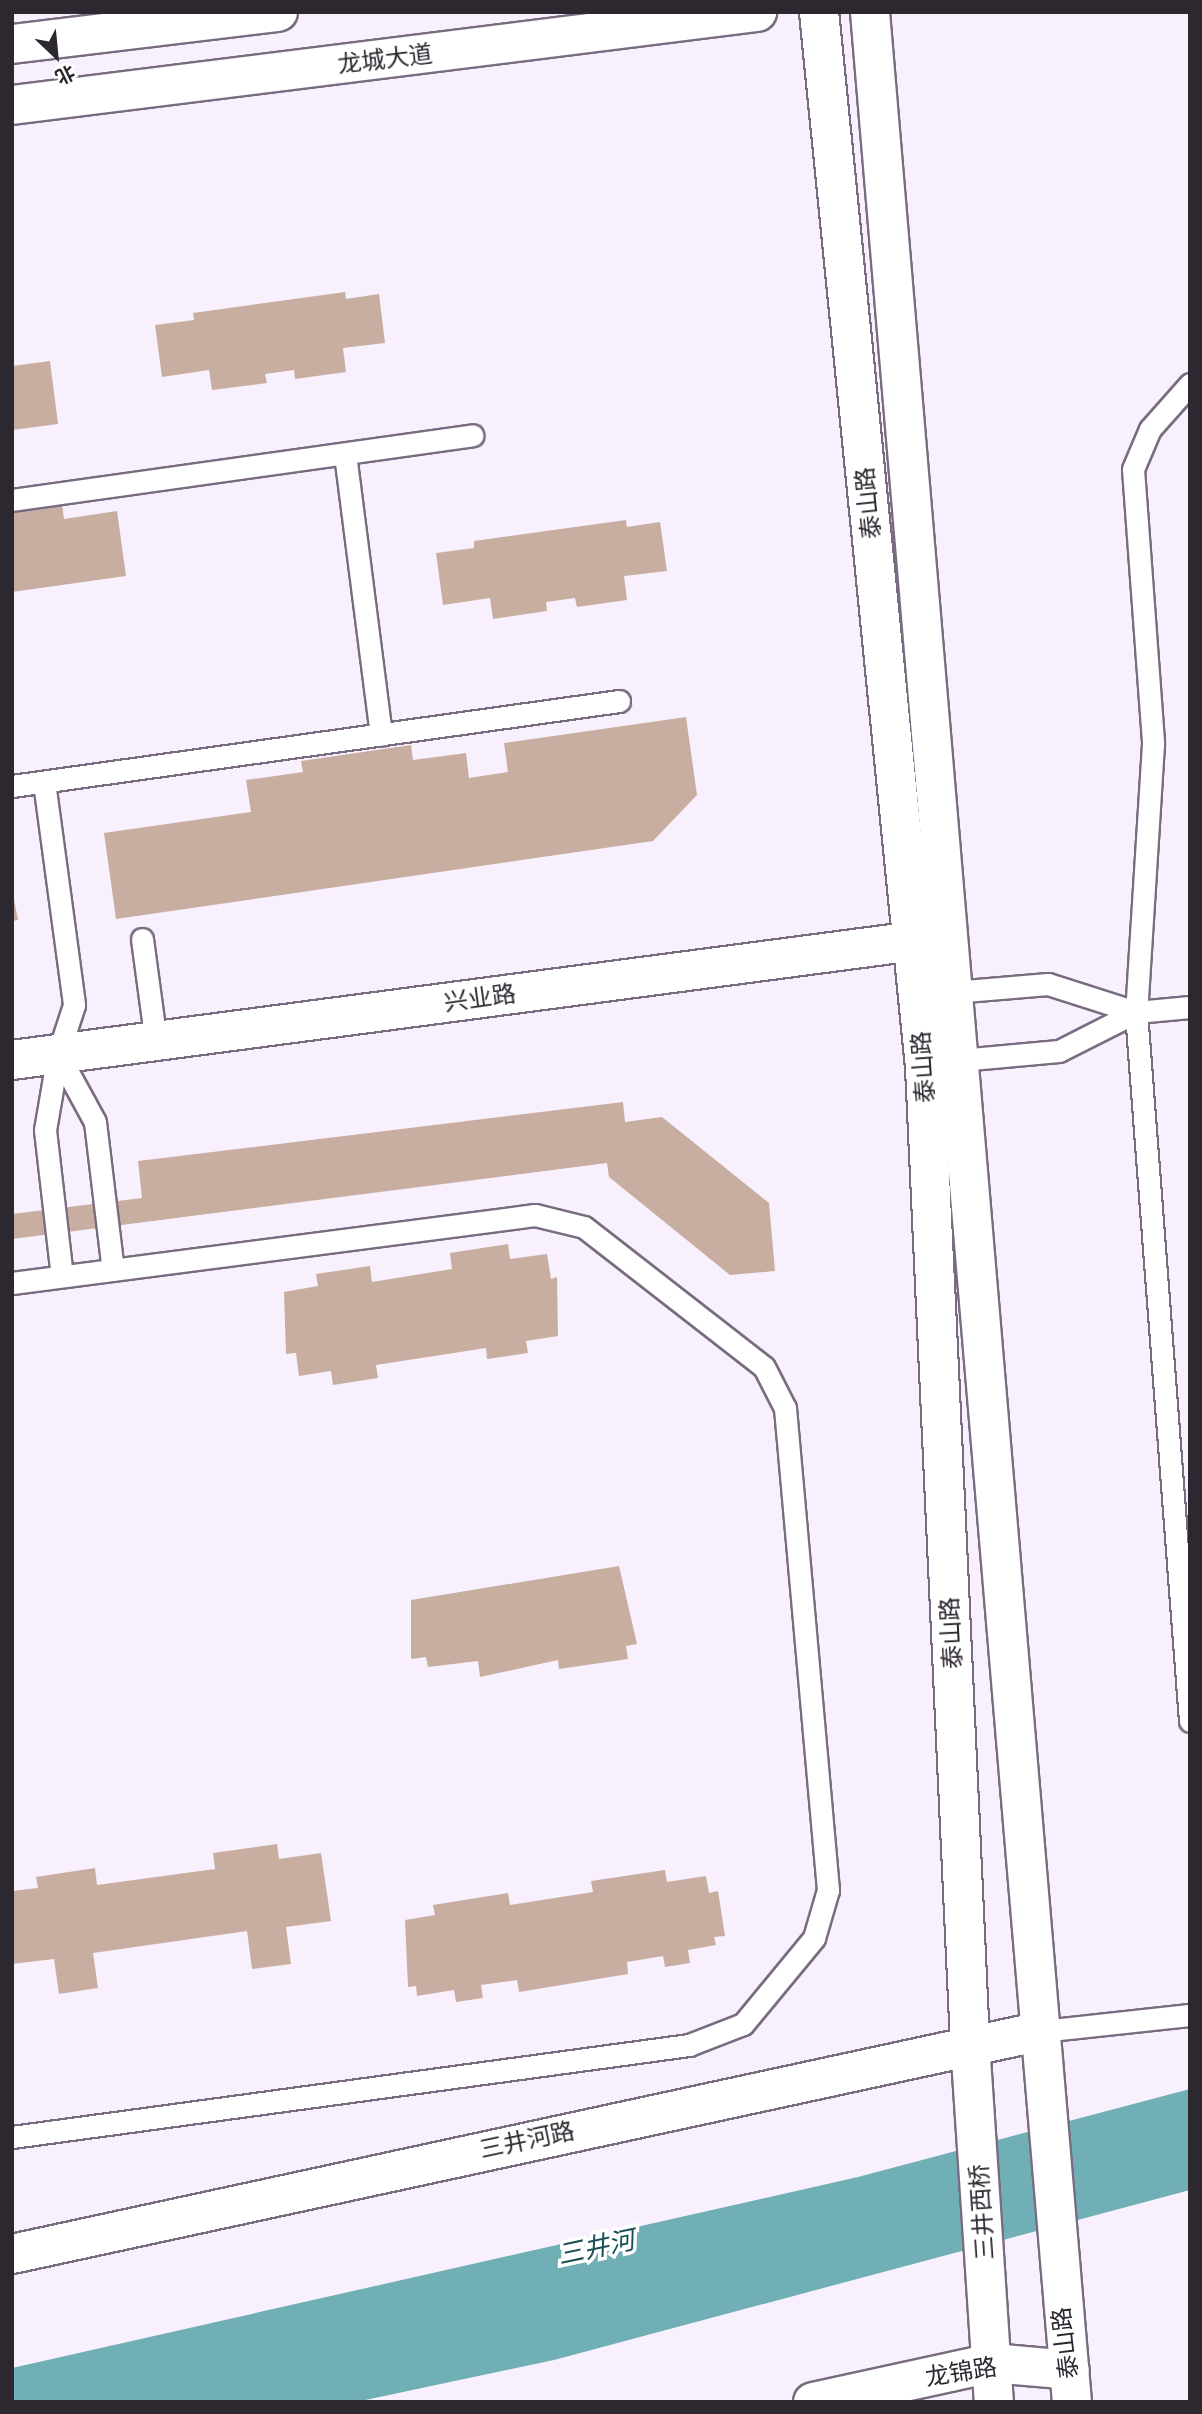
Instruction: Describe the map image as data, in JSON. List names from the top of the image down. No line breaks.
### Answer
{"streets":{"main road":["龙城大道","泰山路","兴业路","三井河路","三井西桥","龙锦路"]},"crossings":[["泰山路","兴业路"],["泰山路","三井河路"],["泰山路","三井西桥"],["泰山路","龙锦路"],["三井西桥","龙锦路"]],"water":["三井河"],"north":"bottom right"}
